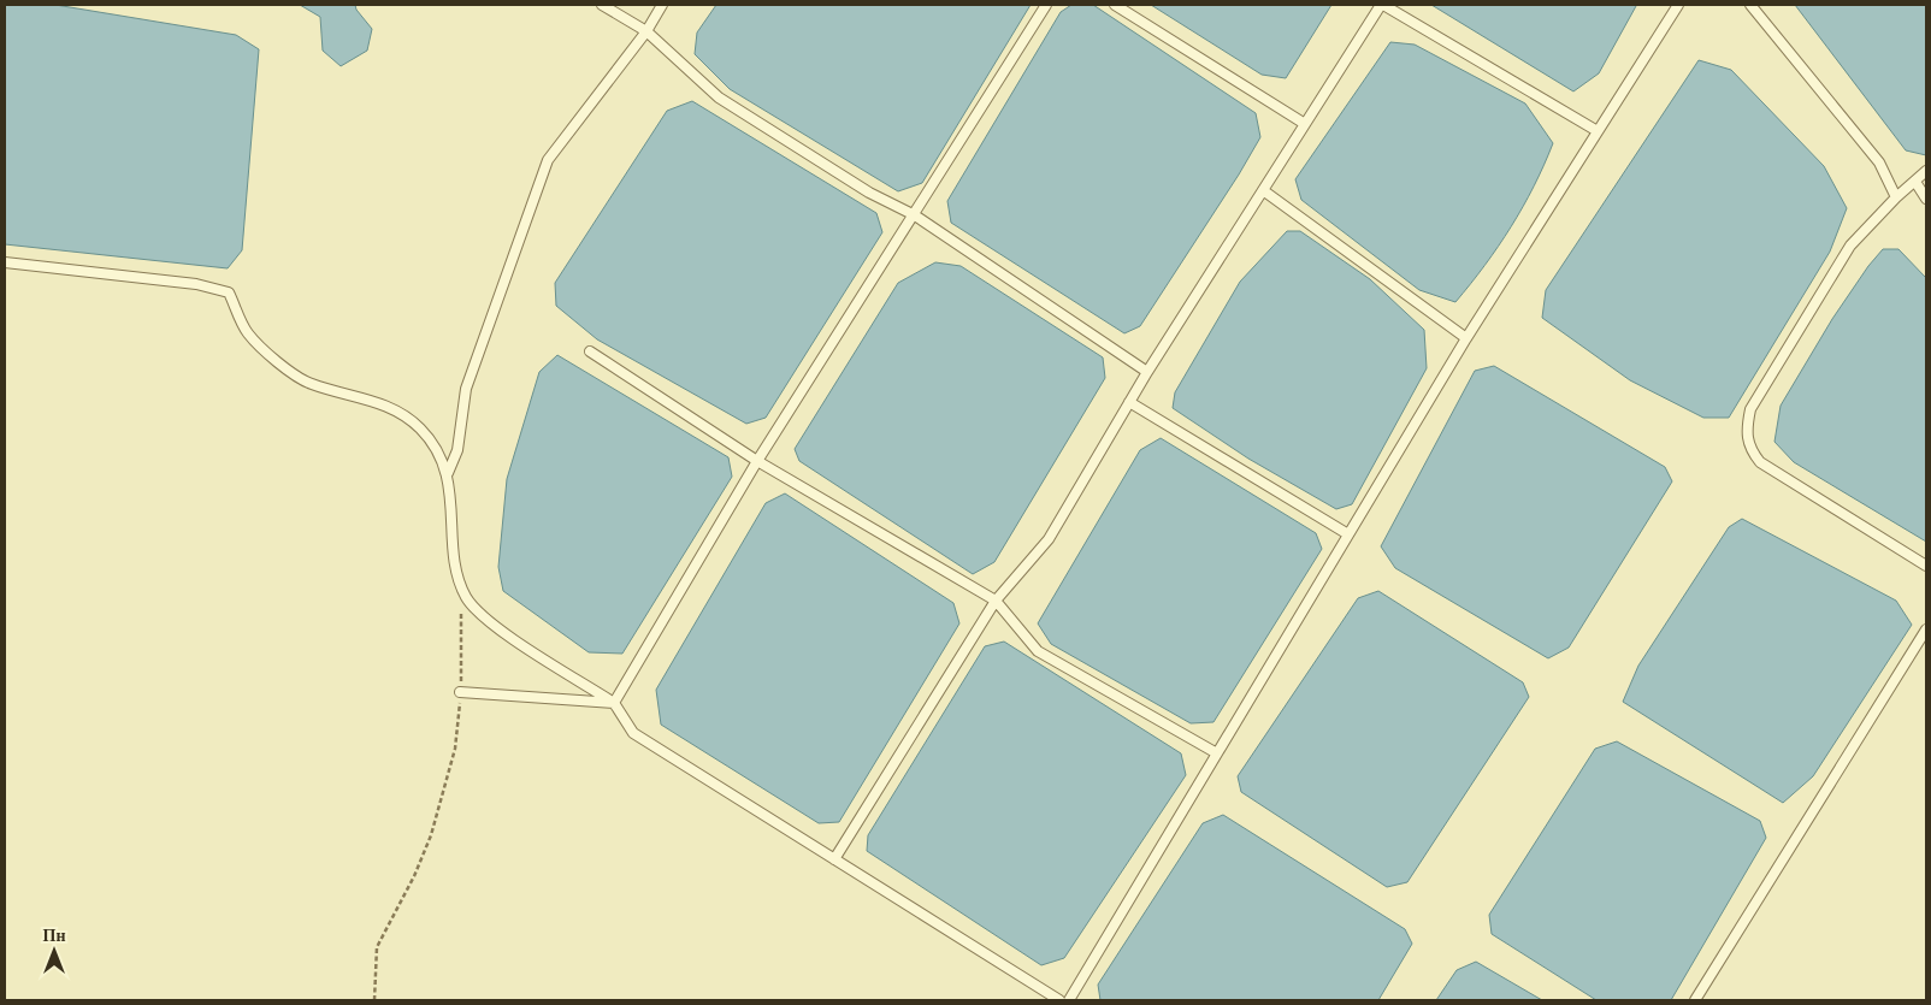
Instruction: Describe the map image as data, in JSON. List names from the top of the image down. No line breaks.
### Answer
{"north":"top"}
